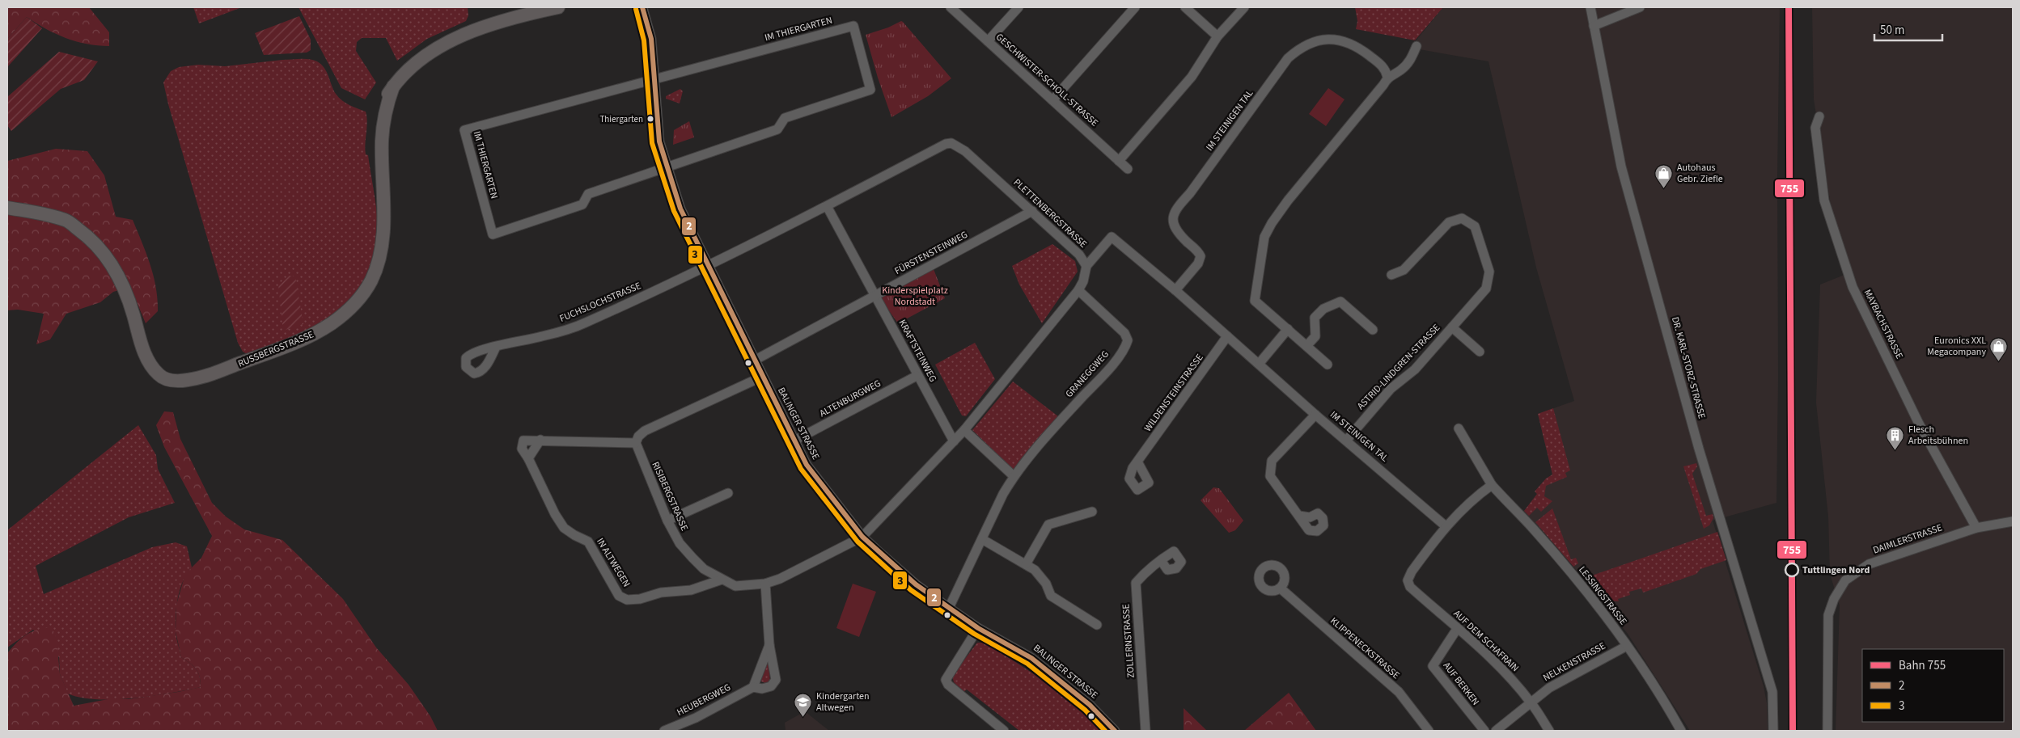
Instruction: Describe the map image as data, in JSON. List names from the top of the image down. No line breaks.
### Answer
{"streets":{"street":["IM THIERGARTEN","GESCHWISTER-SCHOLL-STRASSE","IM STEINIGEN TAL","PLETTENBERGSTRASSE","FÜRSTENSTEINWEG","FUCHSLOCHSTRASSE","MAYBACHSTRASSE","RUSSBERGSTRASSE","KRAFTSTEINWEG","ASTRID-LINDGREN-STRASSE","DR. KARL-STORZ-STRASSE","GRANEGGWEG","WILDENSTEINSTRASSE","ALTENBURGWEG","BALINGER STRASSE","RISIBERGSTRASSE","DAIMLERSTRASSE","IN ALTWEGEN","LESSINGSTRASSE","ZOLLERNSTRASSE","AUF DEM SCHAFRAIN","KLIPPENECKSTRASSE","NELKENSTRASSE","AUF BERKEN","HEUBERGWEG"]},"crossings":[["IM THIERGARTEN","BALINGER STRASSE"],["IM STEINIGEN TAL","PLETTENBERGSTRASSE"],["IM STEINIGEN TAL","ASTRID-LINDGREN-STRASSE"],["IM STEINIGEN TAL","WILDENSTEINSTRASSE"],["IM STEINIGEN TAL","AUF DEM SCHAFRAIN"],["PLETTENBERGSTRASSE","FÜRSTENSTEINWEG"],["PLETTENBERGSTRASSE","FUCHSLOCHSTRASSE"],["PLETTENBERGSTRASSE","KRAFTSTEINWEG"],["PLETTENBERGSTRASSE","BALINGER STRASSE"],["FÜRSTENSTEINWEG","KRAFTSTEINWEG"],["FÜRSTENSTEINWEG","BALINGER STRASSE"],["FUCHSLOCHSTRASSE","BALINGER STRASSE"],["MAYBACHSTRASSE","DAIMLERSTRASSE"],["KRAFTSTEINWEG","ALTENBURGWEG"],["GRANEGGWEG","BALINGER STRASSE"],["ALTENBURGWEG","BALINGER STRASSE"],["BALINGER STRASSE","RISIBERGSTRASSE"],["RISIBERGSTRASSE","IN ALTWEGEN"],["RISIBERGSTRASSE","HEUBERGWEG"],["LESSINGSTRASSE","NELKENSTRASSE"],["AUF DEM SCHAFRAIN","NELKENSTRASSE"],["AUF DEM SCHAFRAIN","AUF BERKEN"]],"parks":["Kinderspielplatz Nordstadt"],"places":{"other":["Thiergarten","Tuttlingen Nord"],"shop":["Autohaus Gebr. Ziefle","Euronics XXL Megacompany"],"building":["Flesch Arbeitsbühnen"],"school or university":["Kindergarten Altwegen"]},"lines":["rail line 755","transit line 2","transit line 3"],"legend":["Bahn 755","2","3"],"scale_bar":"50 m"}
